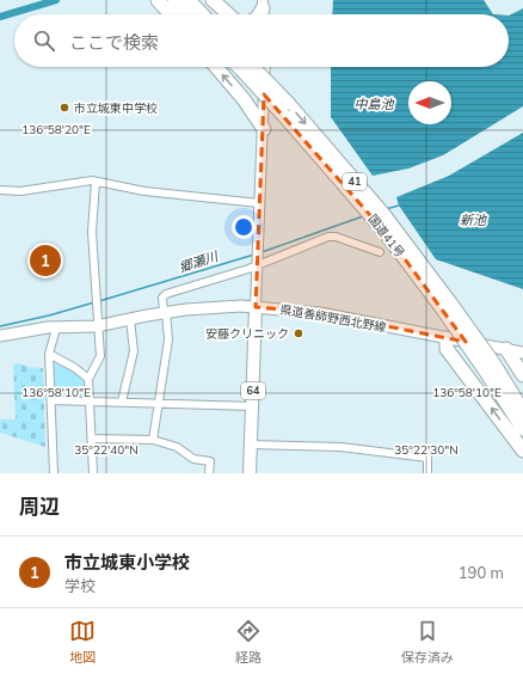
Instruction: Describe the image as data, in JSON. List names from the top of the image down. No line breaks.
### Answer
{"streets":{"highway":["41","国道41号"],"main road":["県道善師野西北野線","64"]},"crossings":[["県道善師野西北野線","64"]],"water":["中島池","新池","郷瀬川"],"places":["市立城東中学校","安藤クリニック"],"north":"left","page":{"search":"ここで検索","pins":"1","heading":"周辺","list":[{"mark":"1","name":"市立城東小学校","note":"学校","value":"190 m"}],"nav":["地図","経路","保存済み"]},"coordinates":["136°58'20\"E","136°58'10\"E","35°22'40\"N","35°22'30\"N"]}
